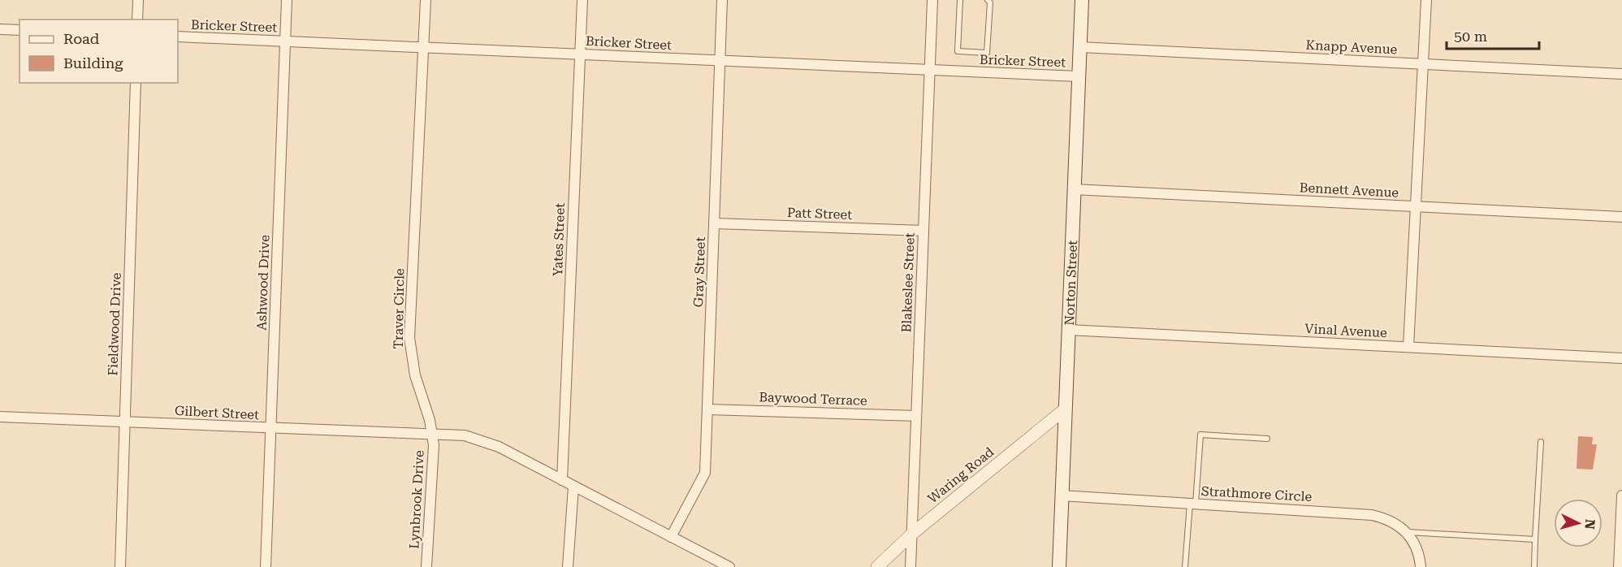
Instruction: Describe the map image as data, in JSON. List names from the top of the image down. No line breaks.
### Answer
{"streets":{"main road":["Norton Street"],"street":["Bricker Street","Knapp Avenue","Bennett Avenue","Patt Street","Yates Street","Gray Street","Ashwood Drive","Blakeslee Street","Traver Circle","Fieldwood Drive","Vinal Avenue","Baywood Terrace","Gilbert Street","Waring Road","Strathmore Circle","Lynbrook Drive"]},"crossings":[["Bricker Street","Yates Street"],["Bricker Street","Gray Street"],["Bricker Street","Ashwood Drive"],["Bricker Street","Blakeslee Street"],["Bricker Street","Norton Street"],["Bricker Street","Traver Circle"],["Knapp Avenue","Norton Street"],["Bennett Avenue","Norton Street"],["Patt Street","Gray Street"],["Patt Street","Blakeslee Street"],["Gray Street","Baywood Terrace"],["Ashwood Drive","Gilbert Street"],["Blakeslee Street","Baywood Terrace"],["Blakeslee Street","Waring Road"],["Norton Street","Vinal Avenue"],["Norton Street","Waring Road"],["Norton Street","Strathmore Circle"],["Traver Circle","Gilbert Street"],["Traver Circle","Lynbrook Drive"],["Fieldwood Drive","Gilbert Street"],["Gilbert Street","Lynbrook Drive"]],"legend":["Road","Building"],"scale_bar":"50 m","north":"right"}
